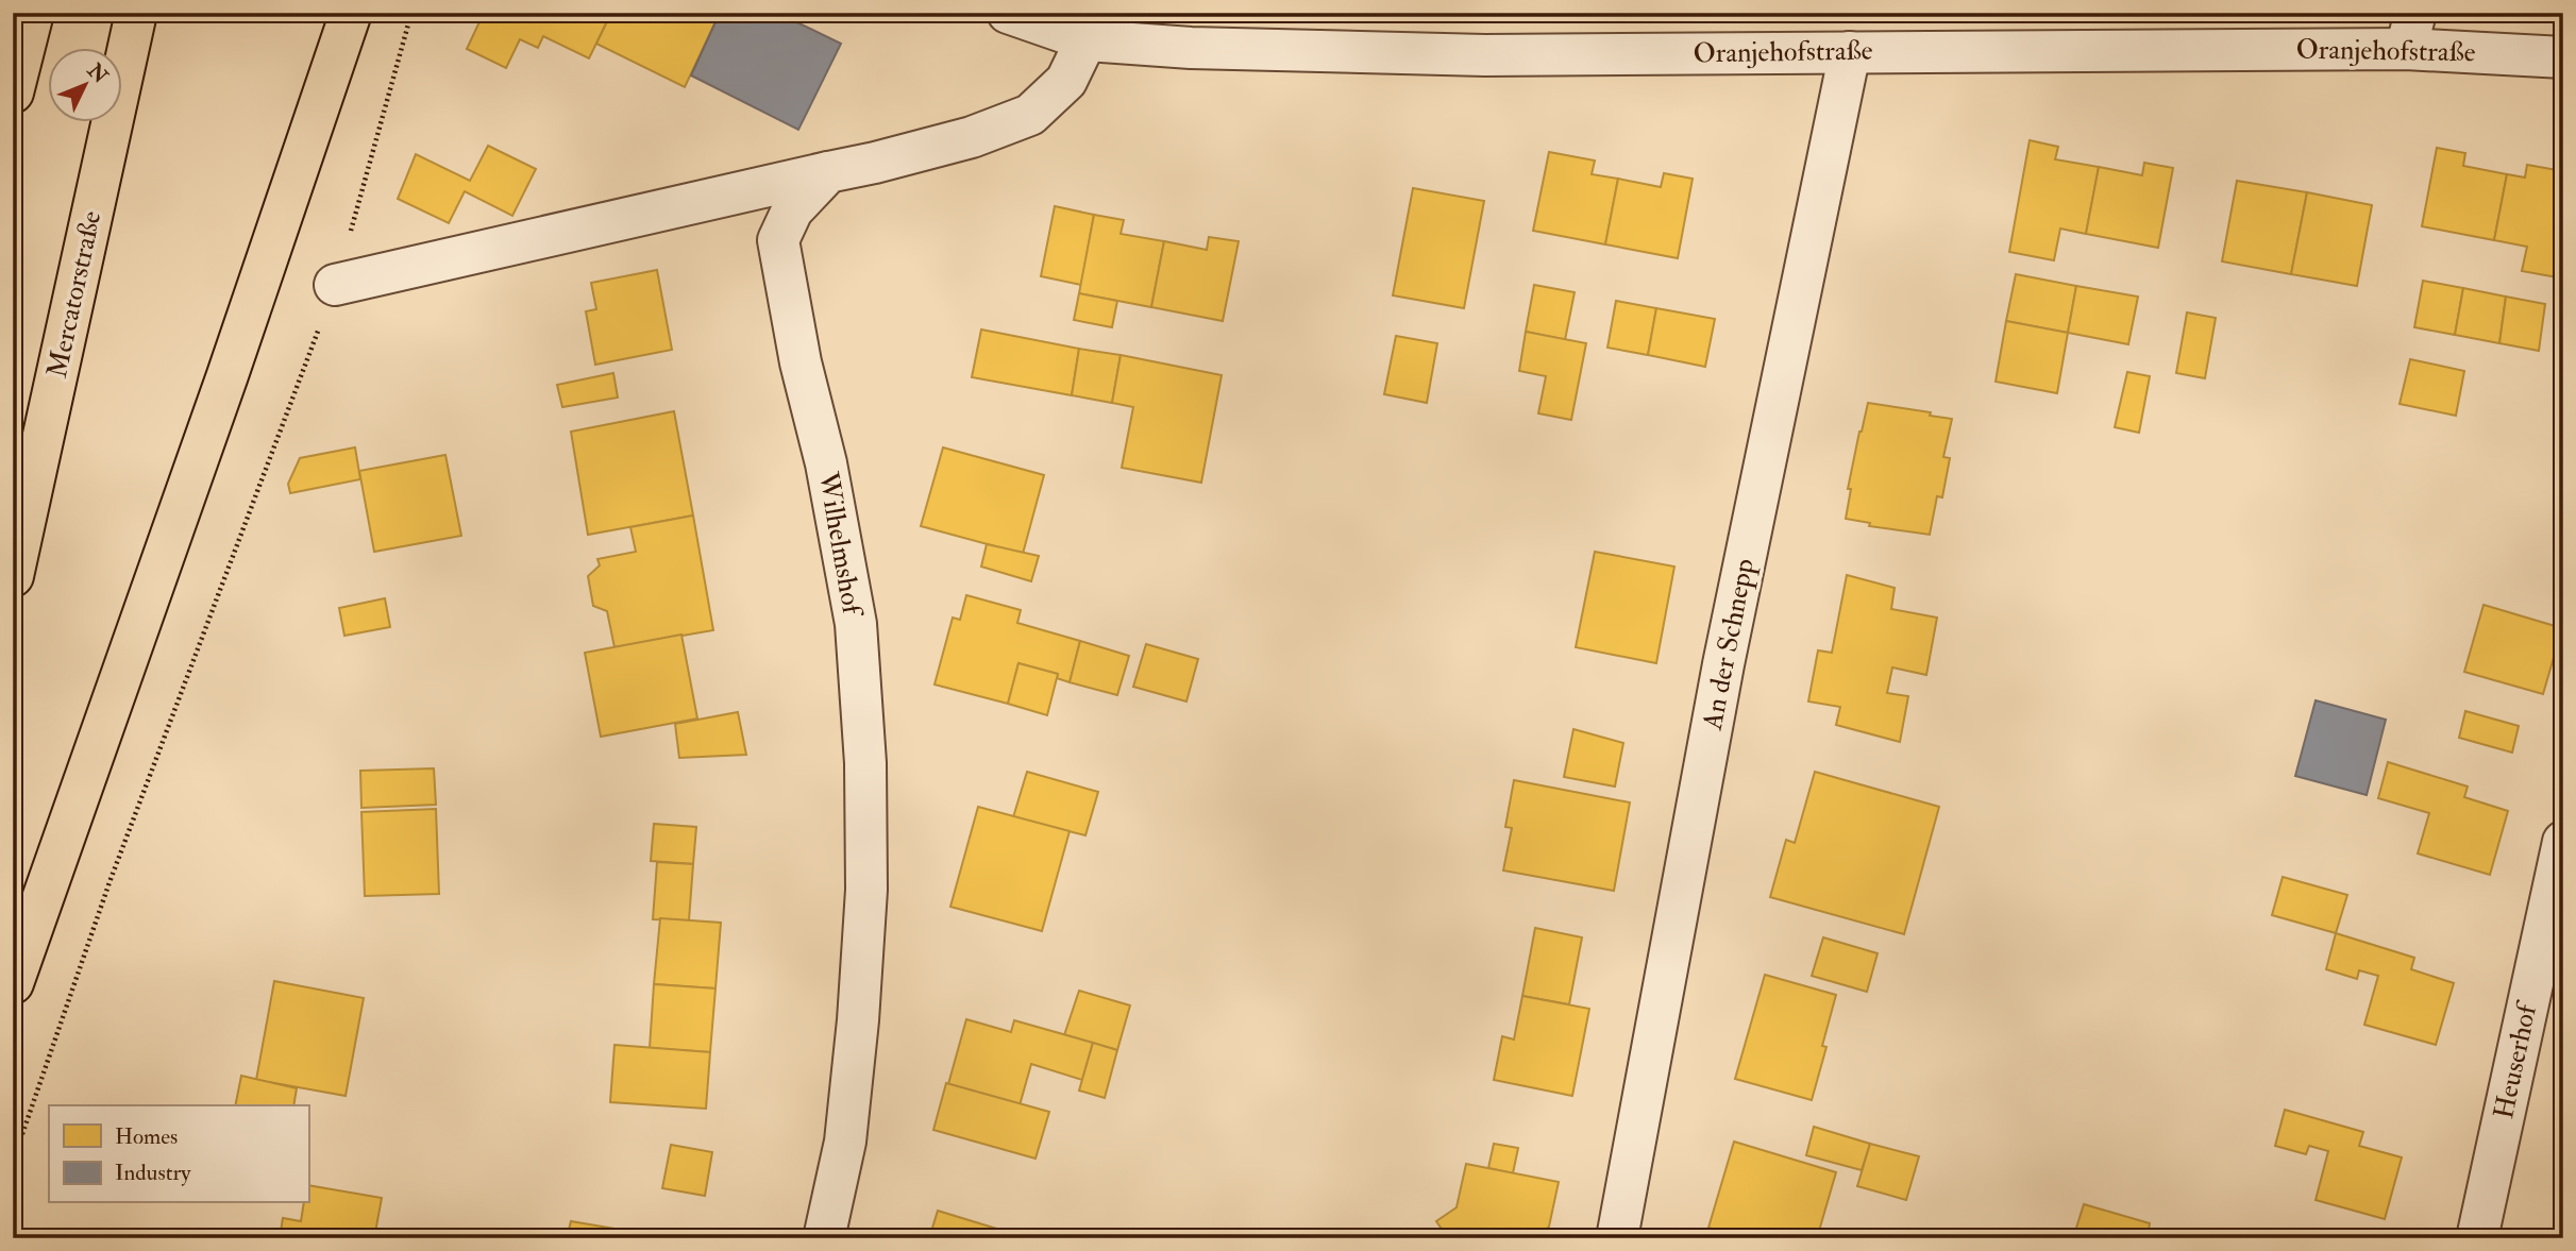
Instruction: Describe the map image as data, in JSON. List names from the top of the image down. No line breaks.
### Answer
{"streets":{"main road":["Mercatorstraße"],"street":["Oranjehofstraße","Wilhelmshof","An der Schnepp","Heuserhof"]},"crossings":[["Oranjehofstraße","An der Schnepp"]],"legend":["Homes","Industry"],"north":"top right"}
